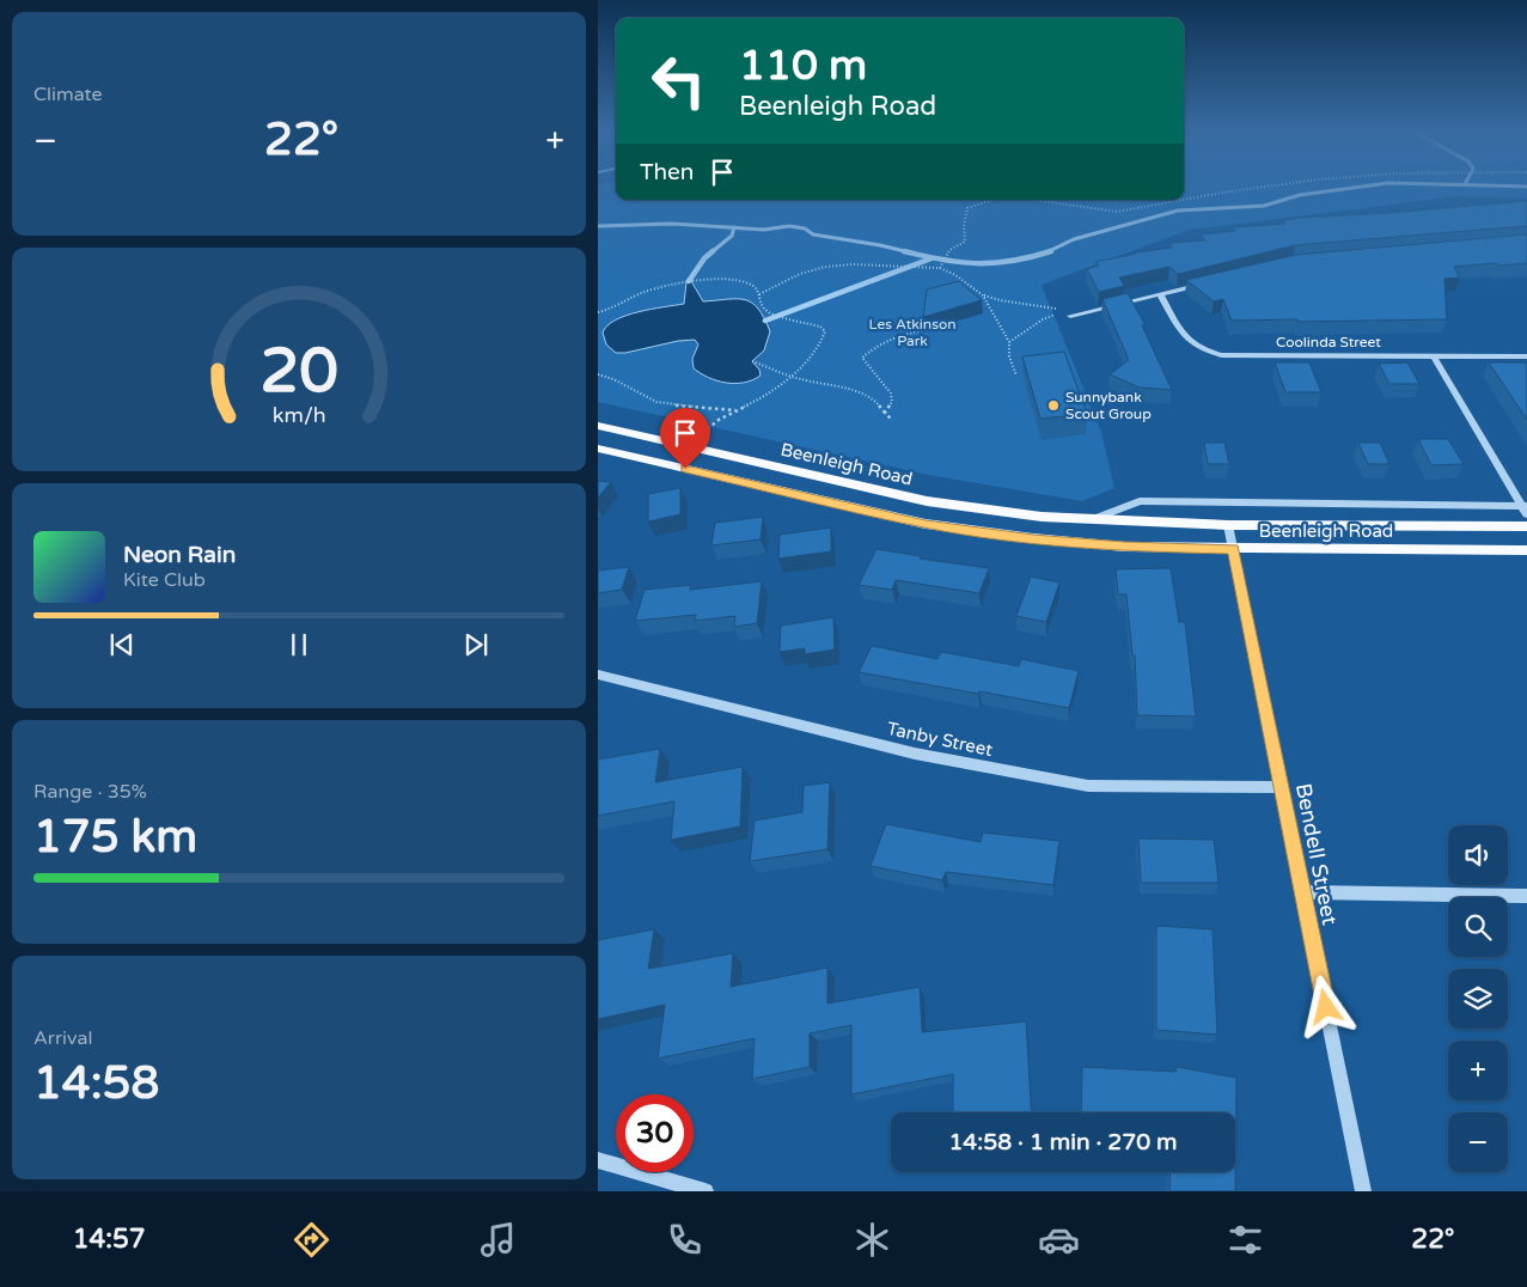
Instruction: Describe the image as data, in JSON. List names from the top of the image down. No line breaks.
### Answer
{"streets":{"main road":["Beenleigh Road"],"street":["Coolinda Street","Tanby Street","Bendell Street"]},"crossings":[["Beenleigh Road","Bendell Street"],["Tanby Street","Bendell Street"]],"parks":["Les Atkinson Park"],"places":["Sunnybank Scout Group"],"page":{"tile":["Climate",["Range · 35%","175 km"],["Arrival","14:58"]],"turn":["110 m","Beenleigh Road"],"heat":["−","22°","+"],"then":"Then","song":["Neon Rain","Kite Club"],"map_buttons":["+","−"],"limit":"30","trip":"14:58 · 1 min · 270 m","tabs":["14:57","22°"],"gauge":["20","km/h"]}}
